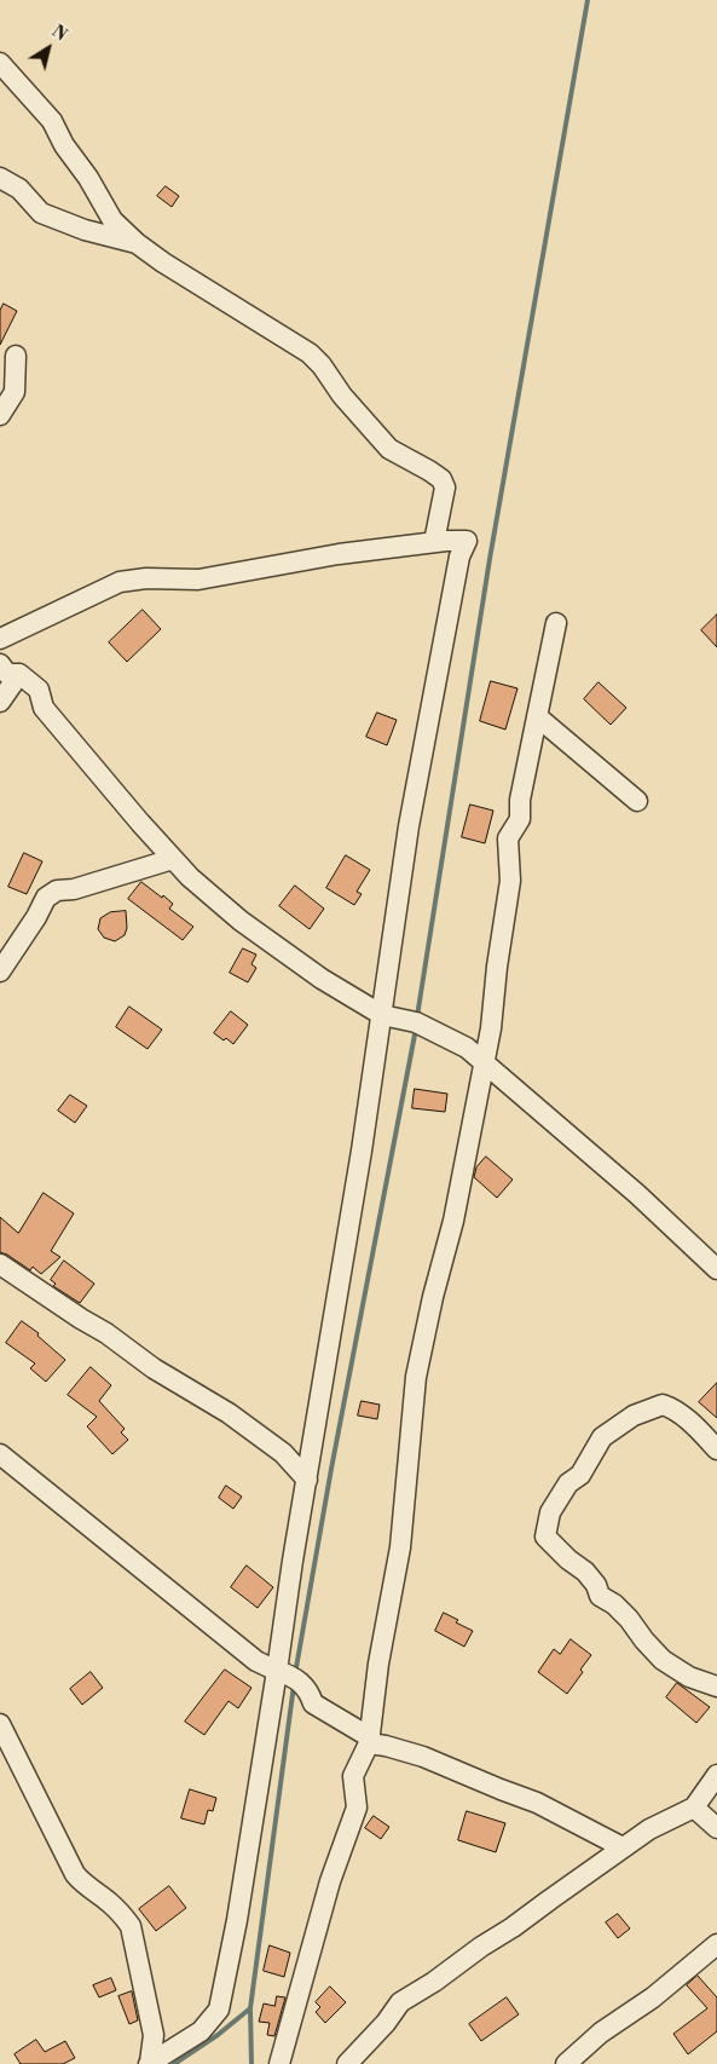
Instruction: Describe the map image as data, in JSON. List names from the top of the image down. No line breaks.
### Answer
{"north":"top right"}
